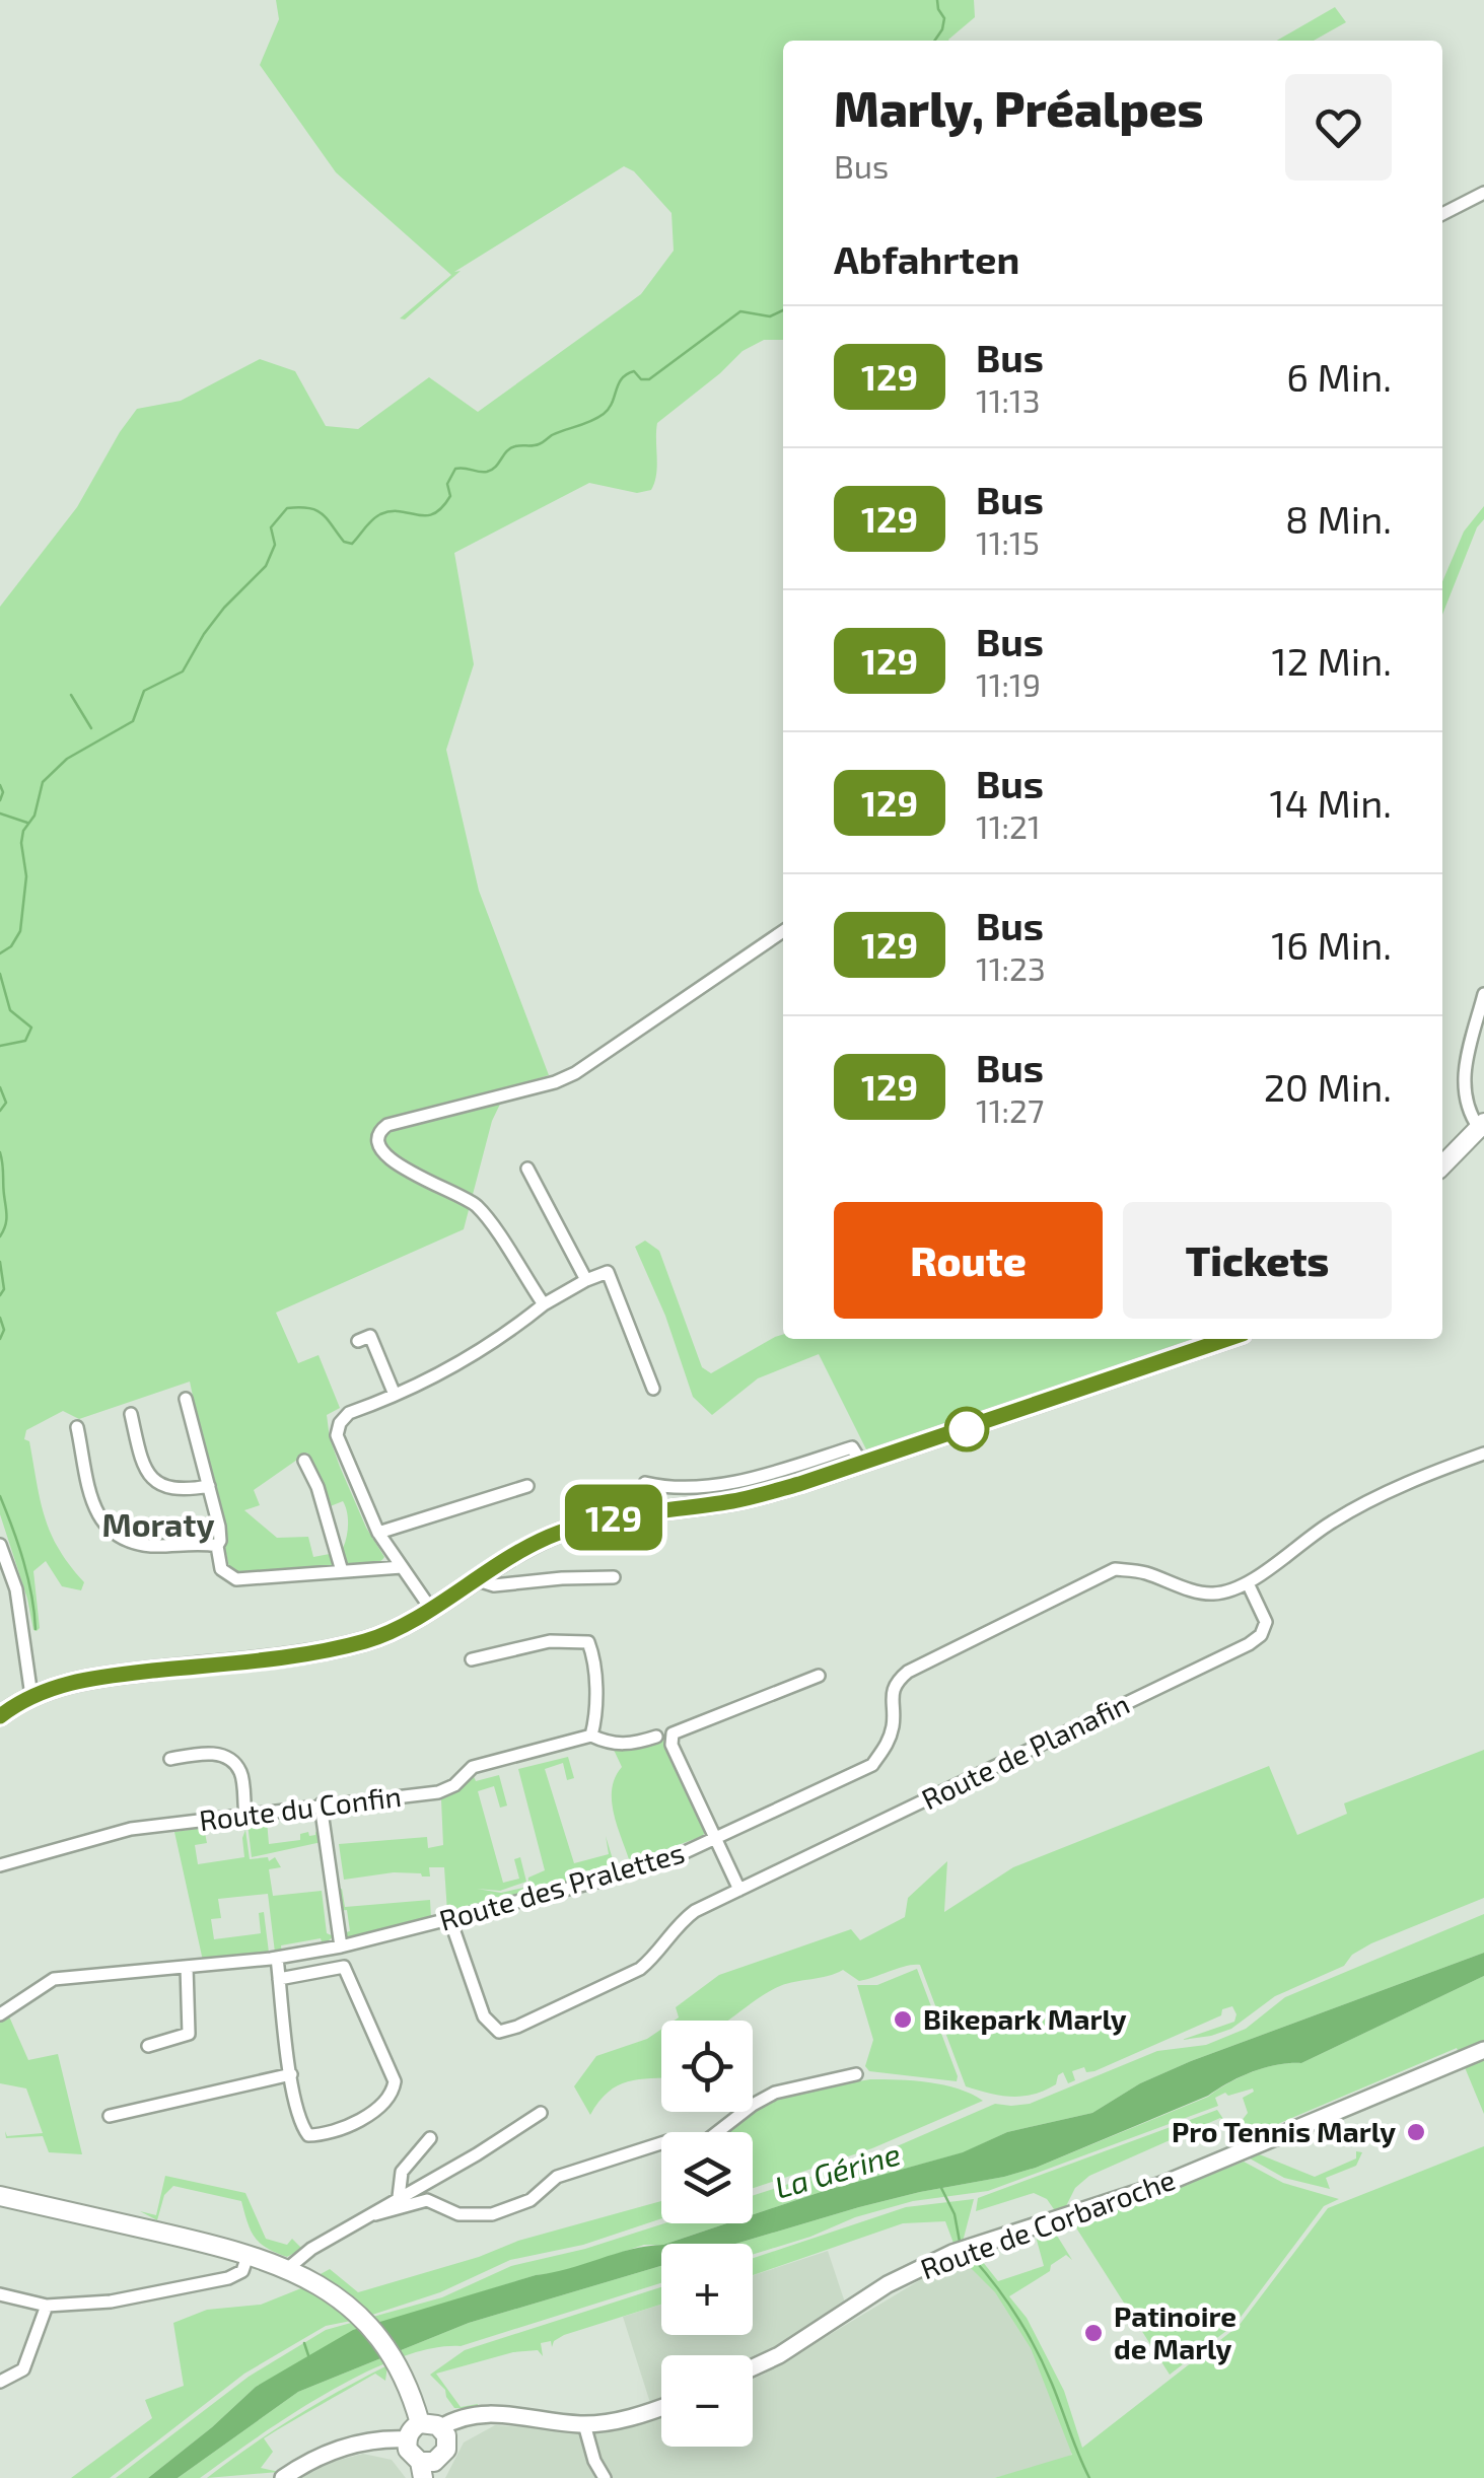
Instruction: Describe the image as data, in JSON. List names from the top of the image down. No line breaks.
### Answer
{"streets":{"street":["Route de Planafin","Route du Confin","Route des Pralettes","Route de Corbaroche"]},"crossings":[["Route de Planafin","Route des Pralettes"]],"districts":["Moraty"],"water":["La Gérine"],"places":["Bikepark Marly","Pro Tennis Marly","Patinoire de Marly"],"lines":["bus line 129"],"page":{"on_map":"129","heading":[["Marly, Préalpes","Bus"],"Abfahrten"],"list":[{"mark":"129","name":"Bus","note":"11:13","value":"6 Min."},{"mark":"129","name":"Bus","note":"11:15","value":"8 Min."},{"mark":"129","name":"Bus","note":"11:19","value":"12 Min."},{"mark":"129","name":"Bus","note":"11:21","value":"14 Min."},{"mark":"129","name":"Bus","note":"11:23","value":"16 Min."},{"mark":"129","name":"Bus","note":"11:27","value":"20 Min."}],"buttons":["Route","Tickets"],"map_buttons":["+","−"]}}
